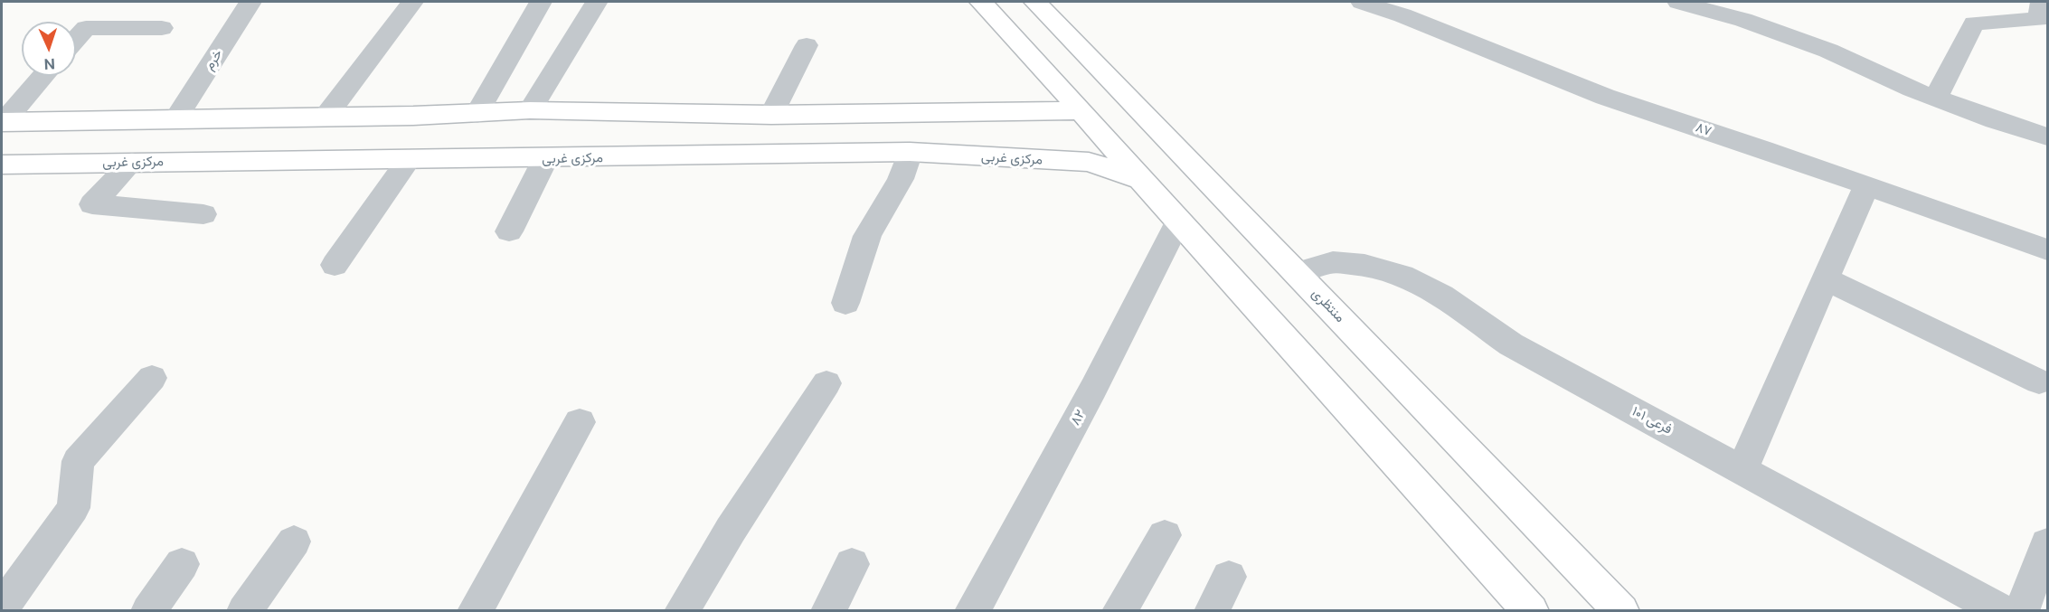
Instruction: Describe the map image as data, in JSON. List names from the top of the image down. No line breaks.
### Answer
{"streets":{"main road":["مرکزی غربی","منتظری"],"street":["خرم","۸۷","۸۲","فرعی ۱۰۱"]},"crossings":[["منتظری","فرعی ۱۰۱"]],"north":"bottom"}
